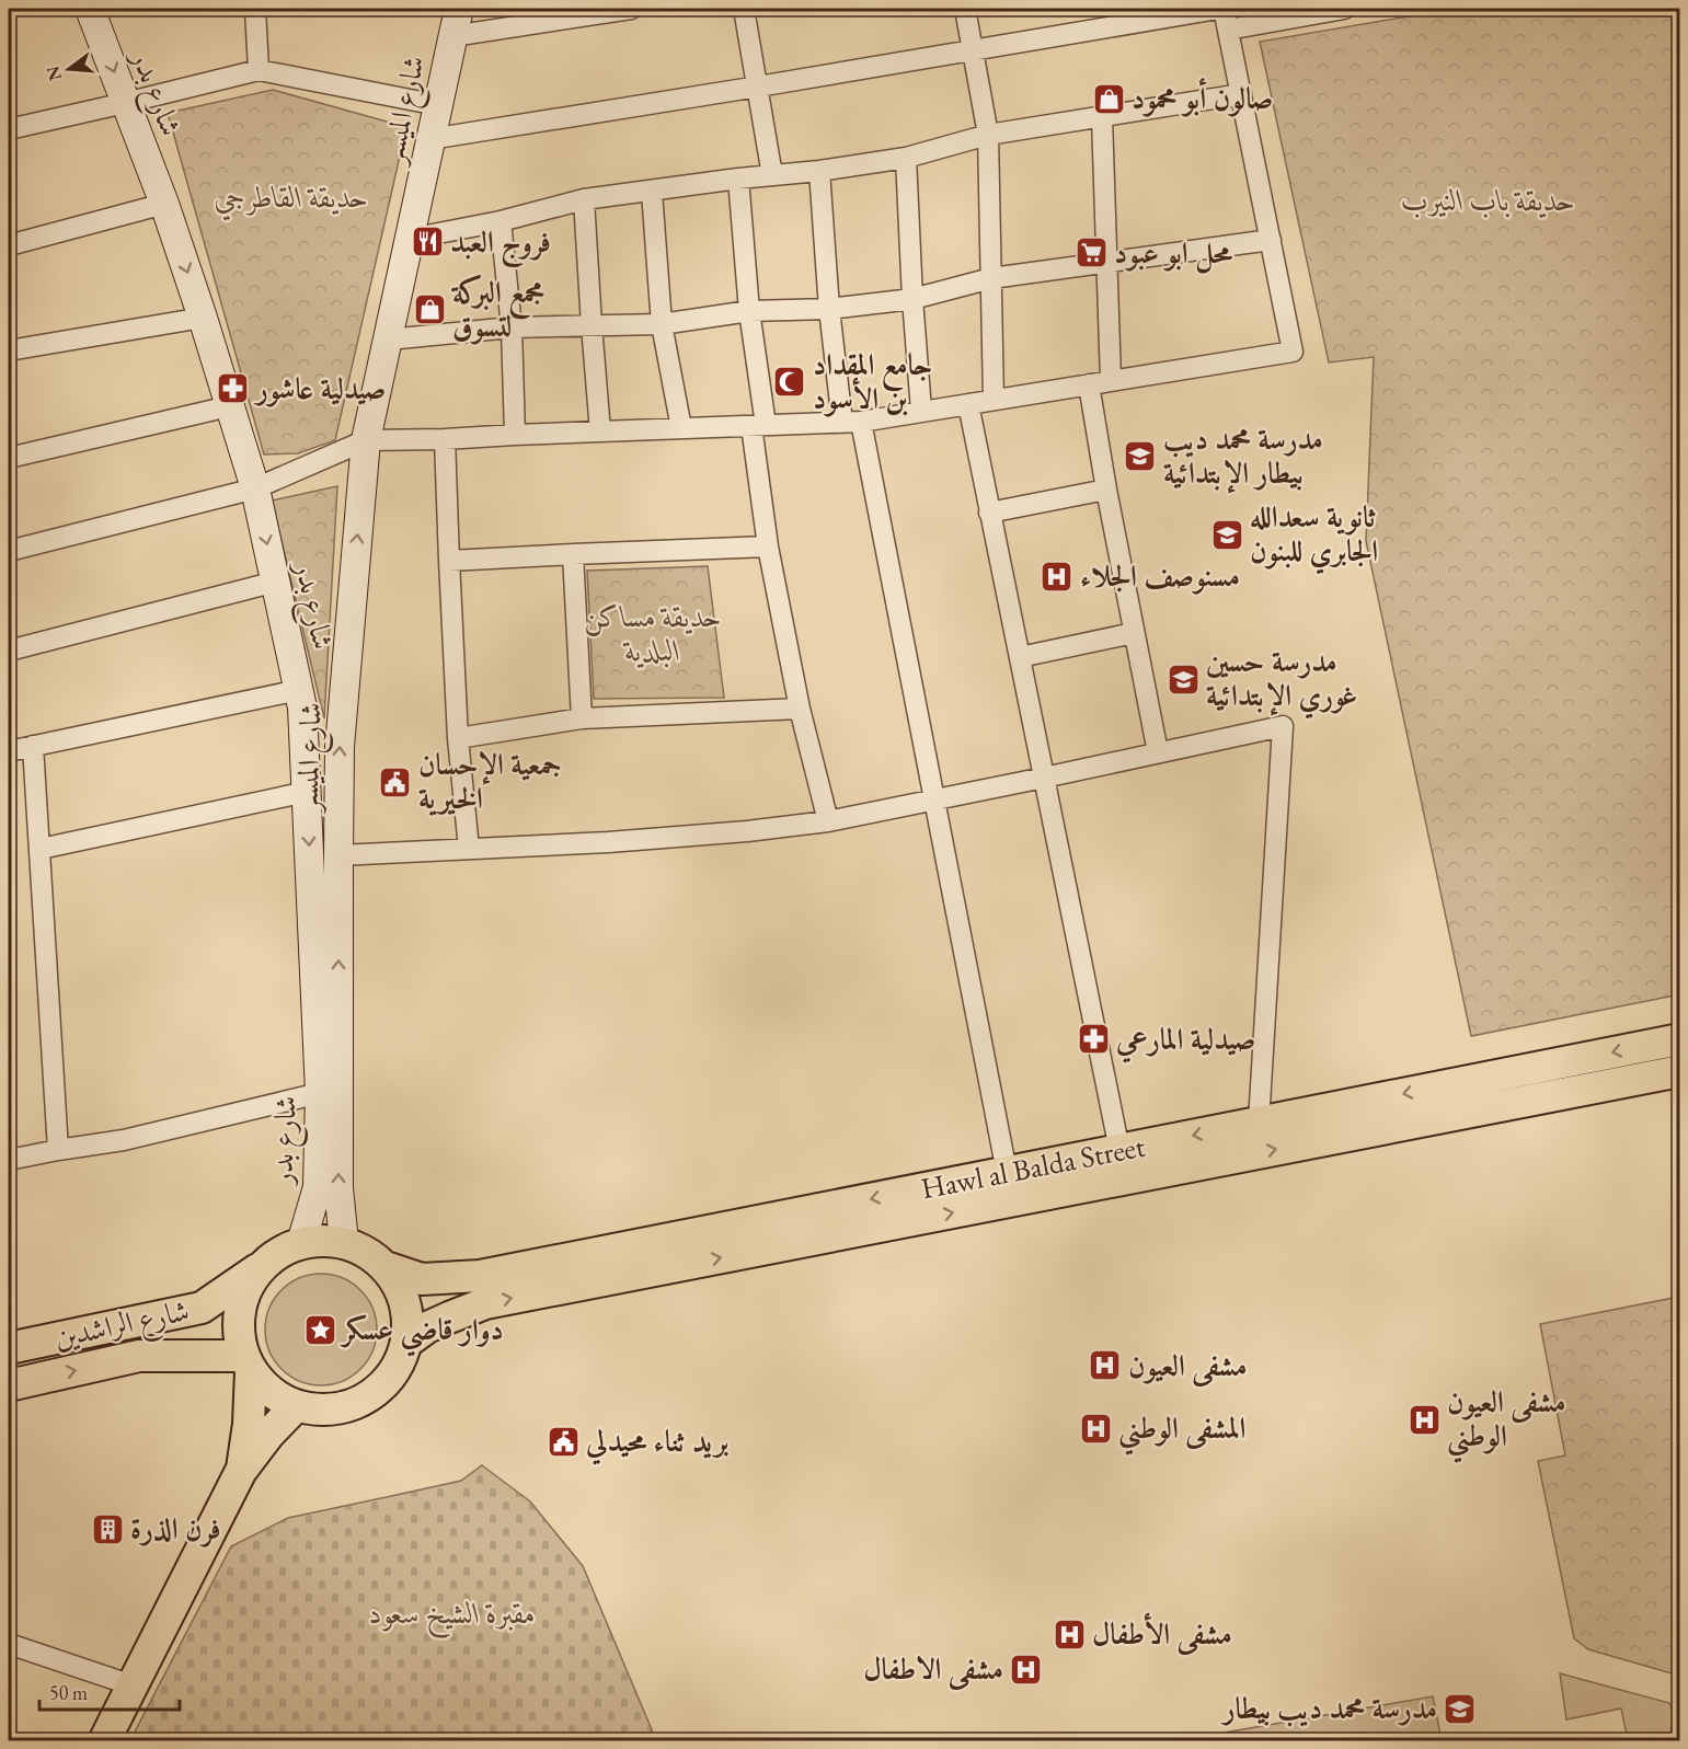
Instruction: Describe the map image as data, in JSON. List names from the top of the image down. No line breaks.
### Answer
{"streets":{"main road":["شارع بدر","شارع الميسر","Hawl al Balda Street","شارع الراشدين"]},"crossings":[["شارع بدر","شارع الميسر"],["شارع بدر","Hawl al Balda Street"],["شارع بدر","شارع الراشدين"],["شارع الميسر","Hawl al Balda Street"],["شارع الميسر","شارع الراشدين"],["Hawl al Balda Street","شارع الراشدين"]],"one_way":["شارع بدر","شارع الميسر"],"parks":["حديقة القاطرجي","حديقة باب النيرب","حديقة مساكن البلدية","مقبرة الشيخ سعود"],"places":{"shop":["صالون أبو محمود","مجمع البركة لتسوق"],"restaurant":["فروج العبد"],"supermarket":["محل ابو عبود"],"mosque":["جامع المقداد بن الأسود"],"pharmacy":["صيدلية عاشور","صيدلية المارعي"],"school or university":["مدرسة محمد ديب بيطار الإبتدائية","ثانوية سعدالله الجابري للبنون","مدرسة حسين غوري الإبتدائية","مدرسة محمد ديب بيطار"],"hospital":["مسنوصف الجلاء","مشفى العيون","مشفى العيون الوطني","المشفى الوطني","مشفى الأطفال","مشفى الاطفال"],"public building":["جمعية الإحسان الخيرية","بريد ثناء محيدلي"],"place":["دوار قاضي عسكر"],"building":["فرن الذرة"]},"scale_bar":"50 m","north":"left"}
